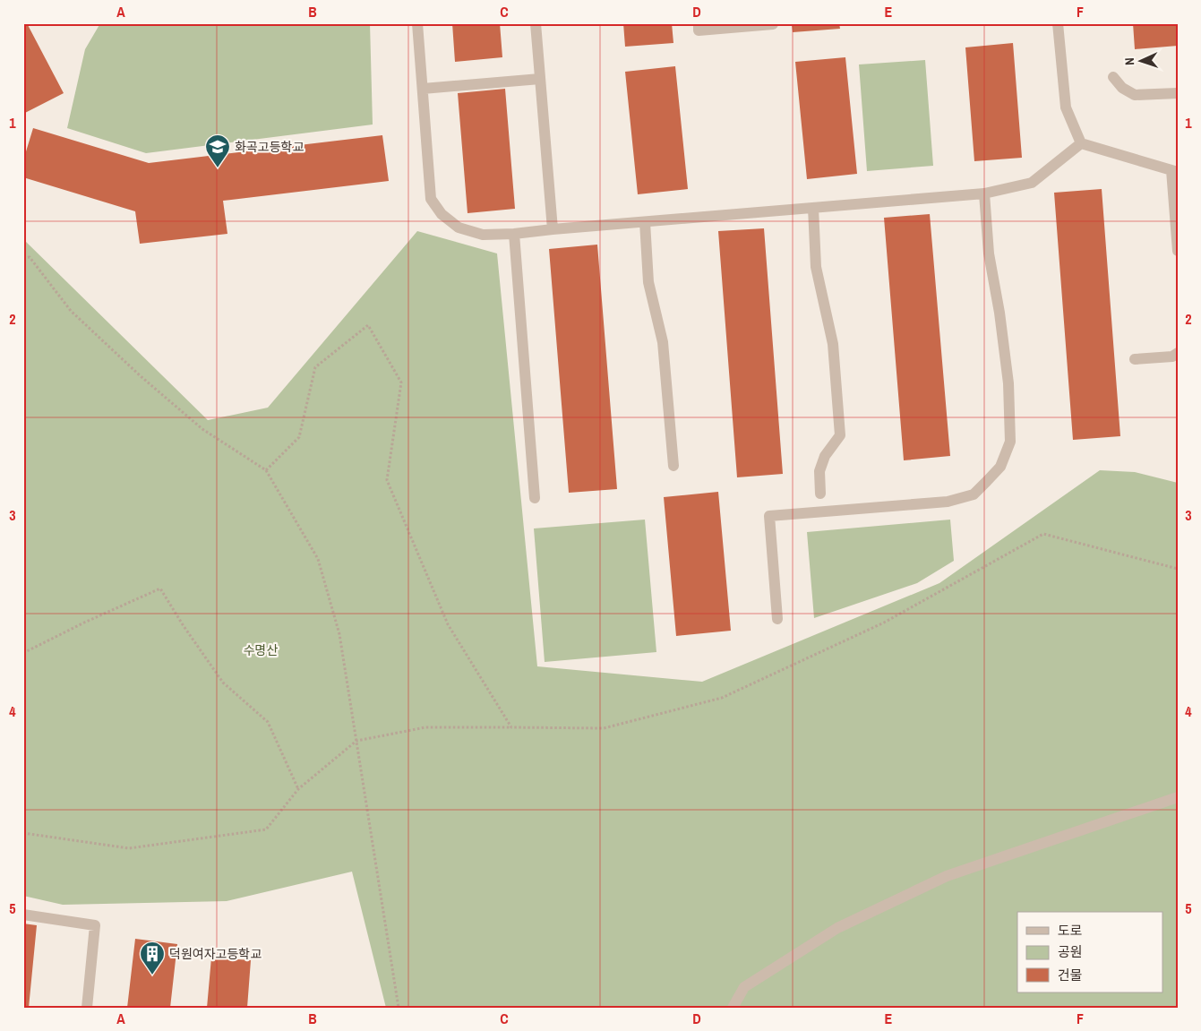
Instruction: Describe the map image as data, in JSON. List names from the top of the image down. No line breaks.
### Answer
{"parks":["수명산"],"places":{"school or university":["화곡고등학교"],"building":["덕원여자고등학교"]},"legend":["도로","공원","건물"],"north":"left","grid":{"columns":["A","B","C","D","E","F"],"rows":["1","2","3","4","5"]}}
